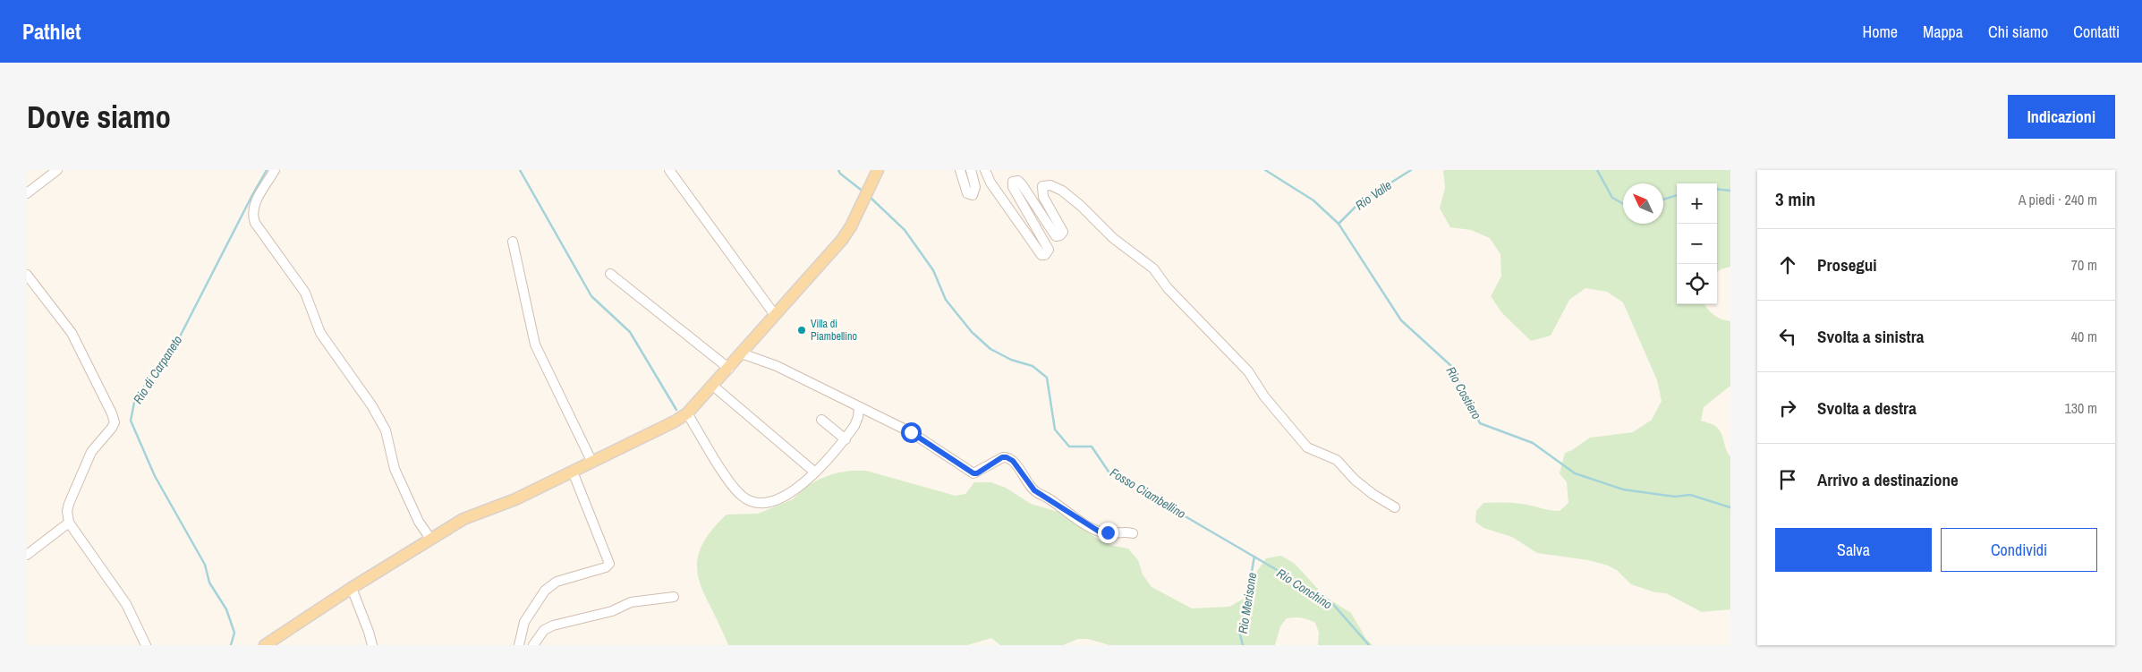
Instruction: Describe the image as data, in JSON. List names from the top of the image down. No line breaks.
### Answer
{"water":["Rio Valle","Rio di Carpaneto","Rio Costiero","Fosso Ciambellino","Rio Conchino","Rio Merisone"],"places":["Villa di Piambellino"],"north":"top left","page":{"header":"Pathlet","nav":["Home","Mappa","Chi siamo","Contatti"],"buttons":["Indicazioni",["Salva","Condividi"]],"title":"Dove siamo","heading":["3 min","A piedi · 240 m"],"map_buttons":["+","−"],"list":[["Prosegui","70 m"],["Svolta a sinistra","40 m"],["Svolta a destra","130 m"],"Arrivo a destinazione"]}}
